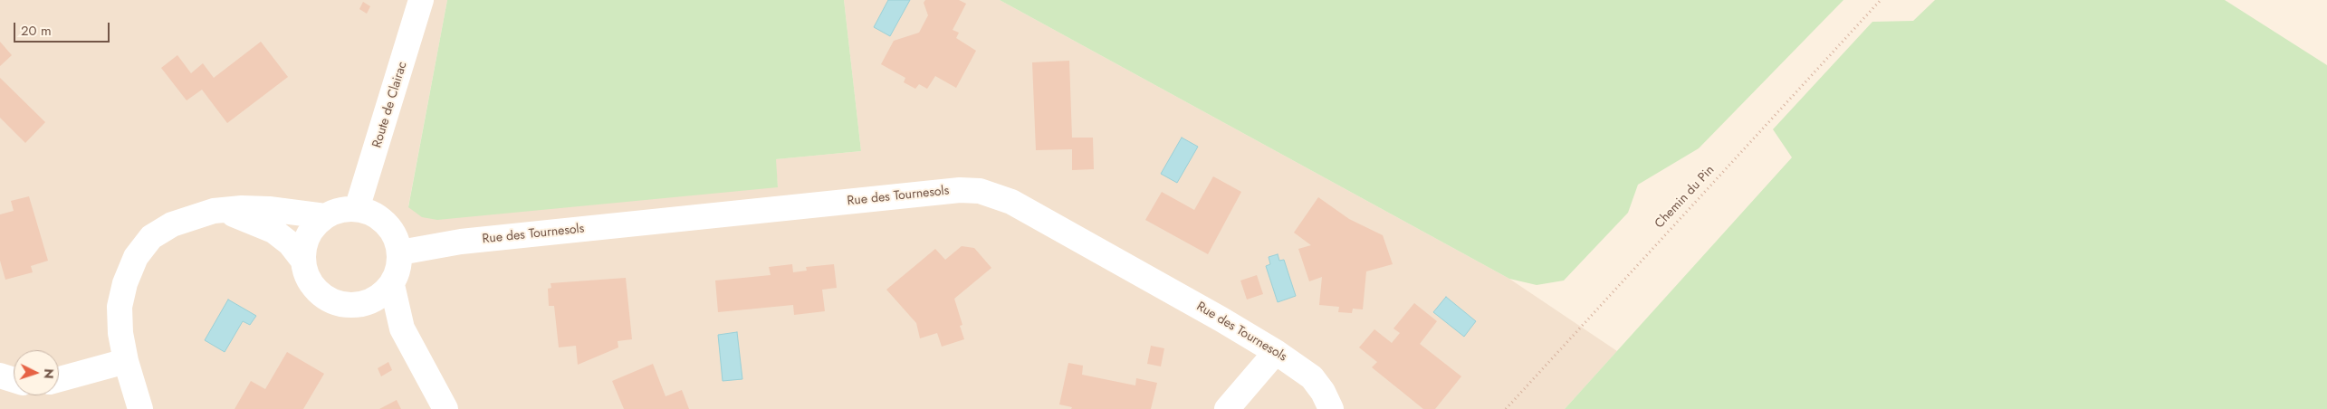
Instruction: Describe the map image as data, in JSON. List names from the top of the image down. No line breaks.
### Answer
{"streets":{"street":["Route de Clairac","Rue des Tournesols"],"path":["Chemin du Pin"]},"crossings":[["Route de Clairac","Rue des Tournesols"]],"scale_bar":"20 m","north":"right"}
